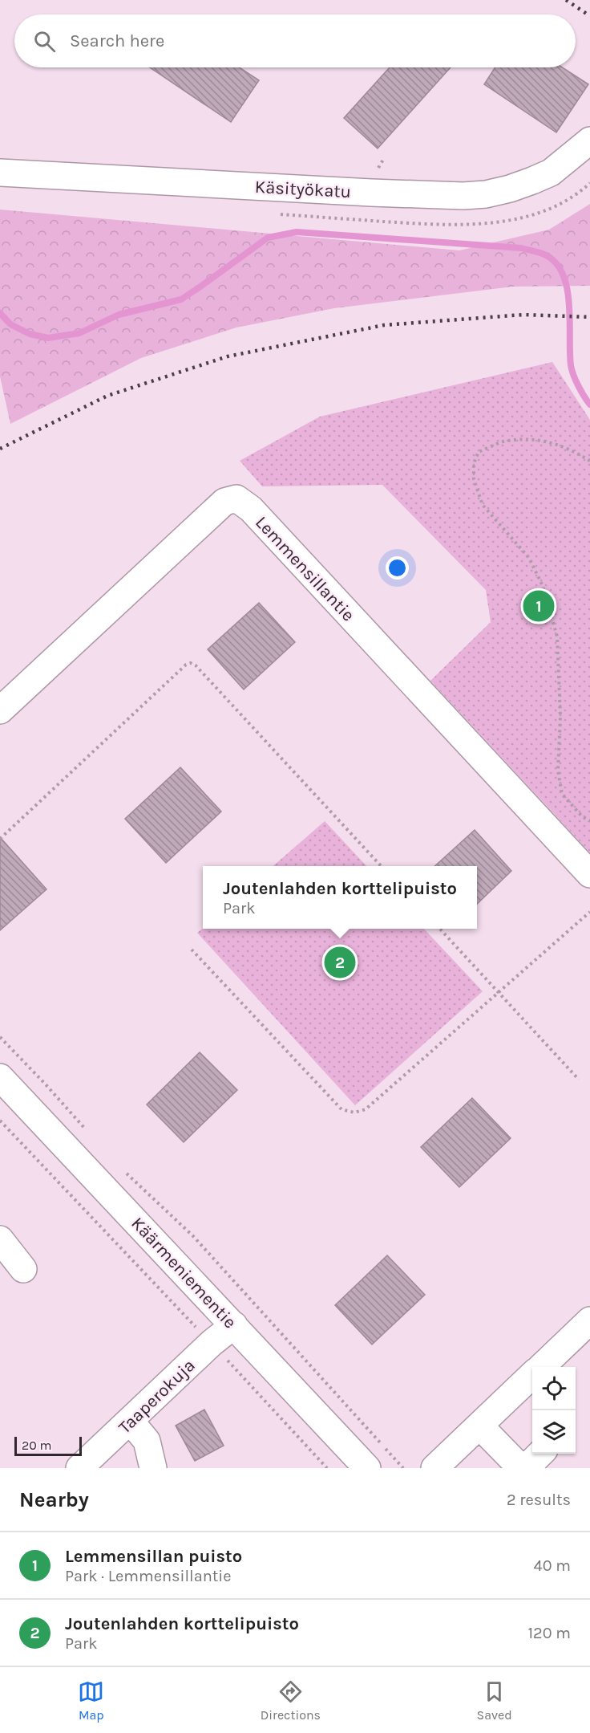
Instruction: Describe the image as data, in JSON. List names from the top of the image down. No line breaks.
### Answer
{"streets":{"street":["Käsityökatu","Lemmensillantie","Käärmeniementie","Taaperokuja"]},"crossings":[["Käärmeniementie","Taaperokuja"]],"scale_bar":"20 m","page":{"search":"Search here","pins":["1","2"],"popup":["Joutenlahden korttelipuisto","Park"],"scale":"20 m","heading":["Nearby","2 results"],"list":[{"mark":"1","name":"Lemmensillan puisto","note":"Park · Lemmensillantie","value":"40 m"},{"mark":"2","name":"Joutenlahden korttelipuisto","note":"Park","value":"120 m"}],"nav":["Map","Directions","Saved"]}}
